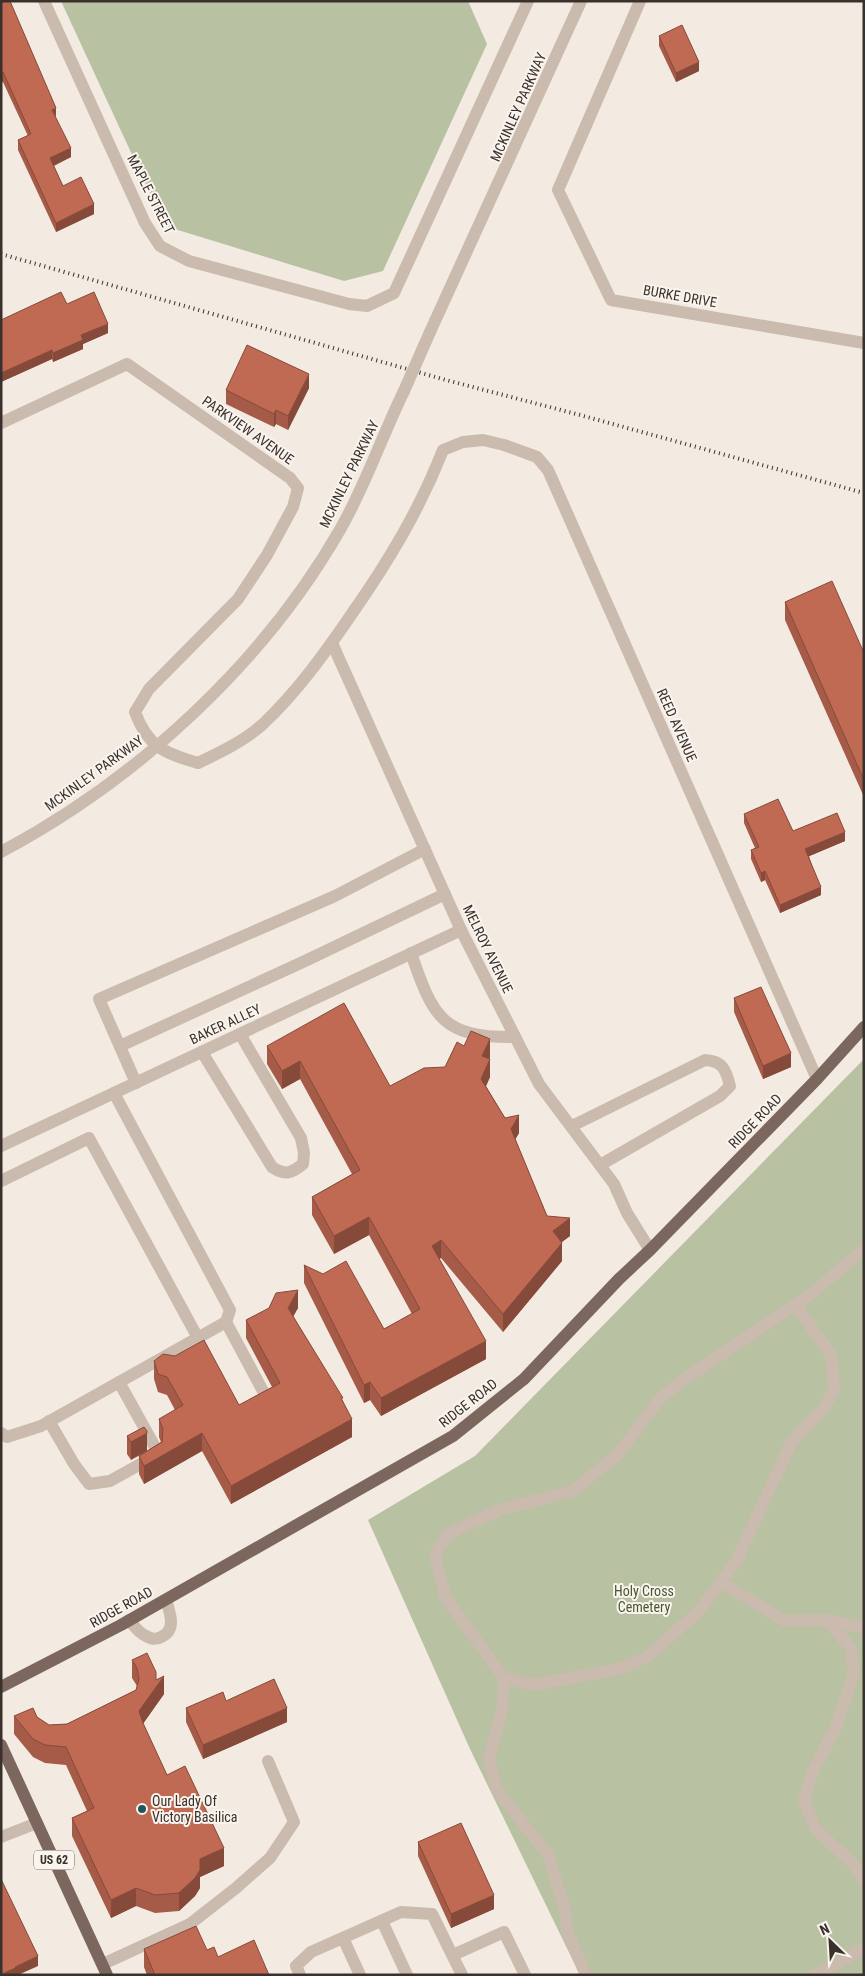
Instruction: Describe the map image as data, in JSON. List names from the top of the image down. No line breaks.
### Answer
{"streets":{"main road":["RIDGE ROAD","US 62"],"street":["MCKINLEY PARKWAY","MAPLE STREET","BURKE DRIVE","PARKVIEW AVENUE","REED AVENUE","MELROY AVENUE","BAKER ALLEY"]},"crossings":[["MCKINLEY PARKWAY","PARKVIEW AVENUE"],["REED AVENUE","MELROY AVENUE"],["REED AVENUE","RIDGE ROAD"],["MELROY AVENUE","BAKER ALLEY"],["MELROY AVENUE","RIDGE ROAD"]],"parks":["Holy Cross Cemetery"],"places":["Our Lady Of Victory Basilica"],"north":"top left"}
